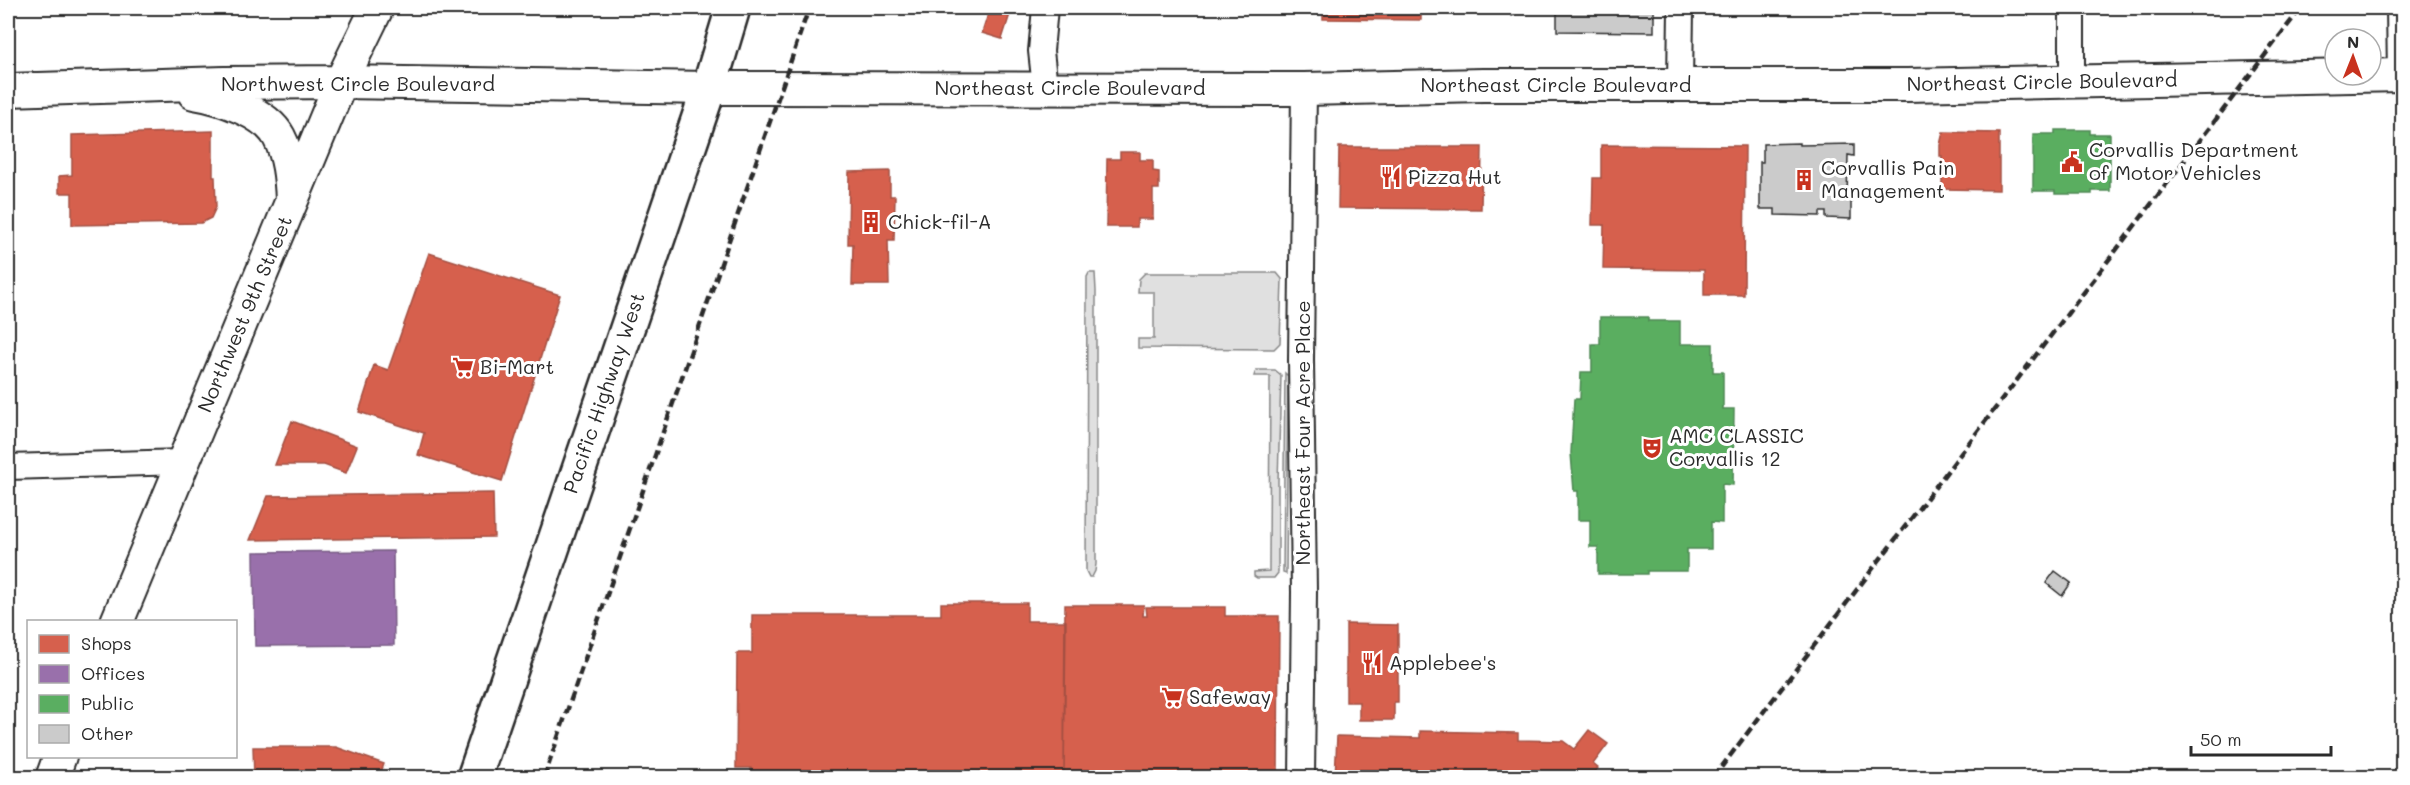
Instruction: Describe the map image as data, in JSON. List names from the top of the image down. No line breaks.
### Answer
{"streets":{"highway":["Pacific Highway West"],"main road":["Northeast Circle Boulevard","Northwest Circle Boulevard","Northwest 9th Street"],"street":["Northeast Four Acre Place"]},"crossings":[["Northeast Circle Boulevard","Northwest Circle Boulevard"],["Northeast Circle Boulevard","Pacific Highway West"],["Northeast Circle Boulevard","Northeast Four Acre Place"],["Northwest Circle Boulevard","Northwest 9th Street"],["Northwest Circle Boulevard","Pacific Highway West"]],"places":{"public building":["Corvallis Department of Motor Vehicles"],"restaurant":["Pizza Hut","Applebee's"],"building":["Corvallis Pain Management","Chick-fil-A"],"supermarket":["Bi-Mart","Safeway"],"theatre":["AMC CLASSIC Corvallis 12"]},"legend":["Shops","Offices","Public","Other"],"scale_bar":"50 m","north":"top"}
